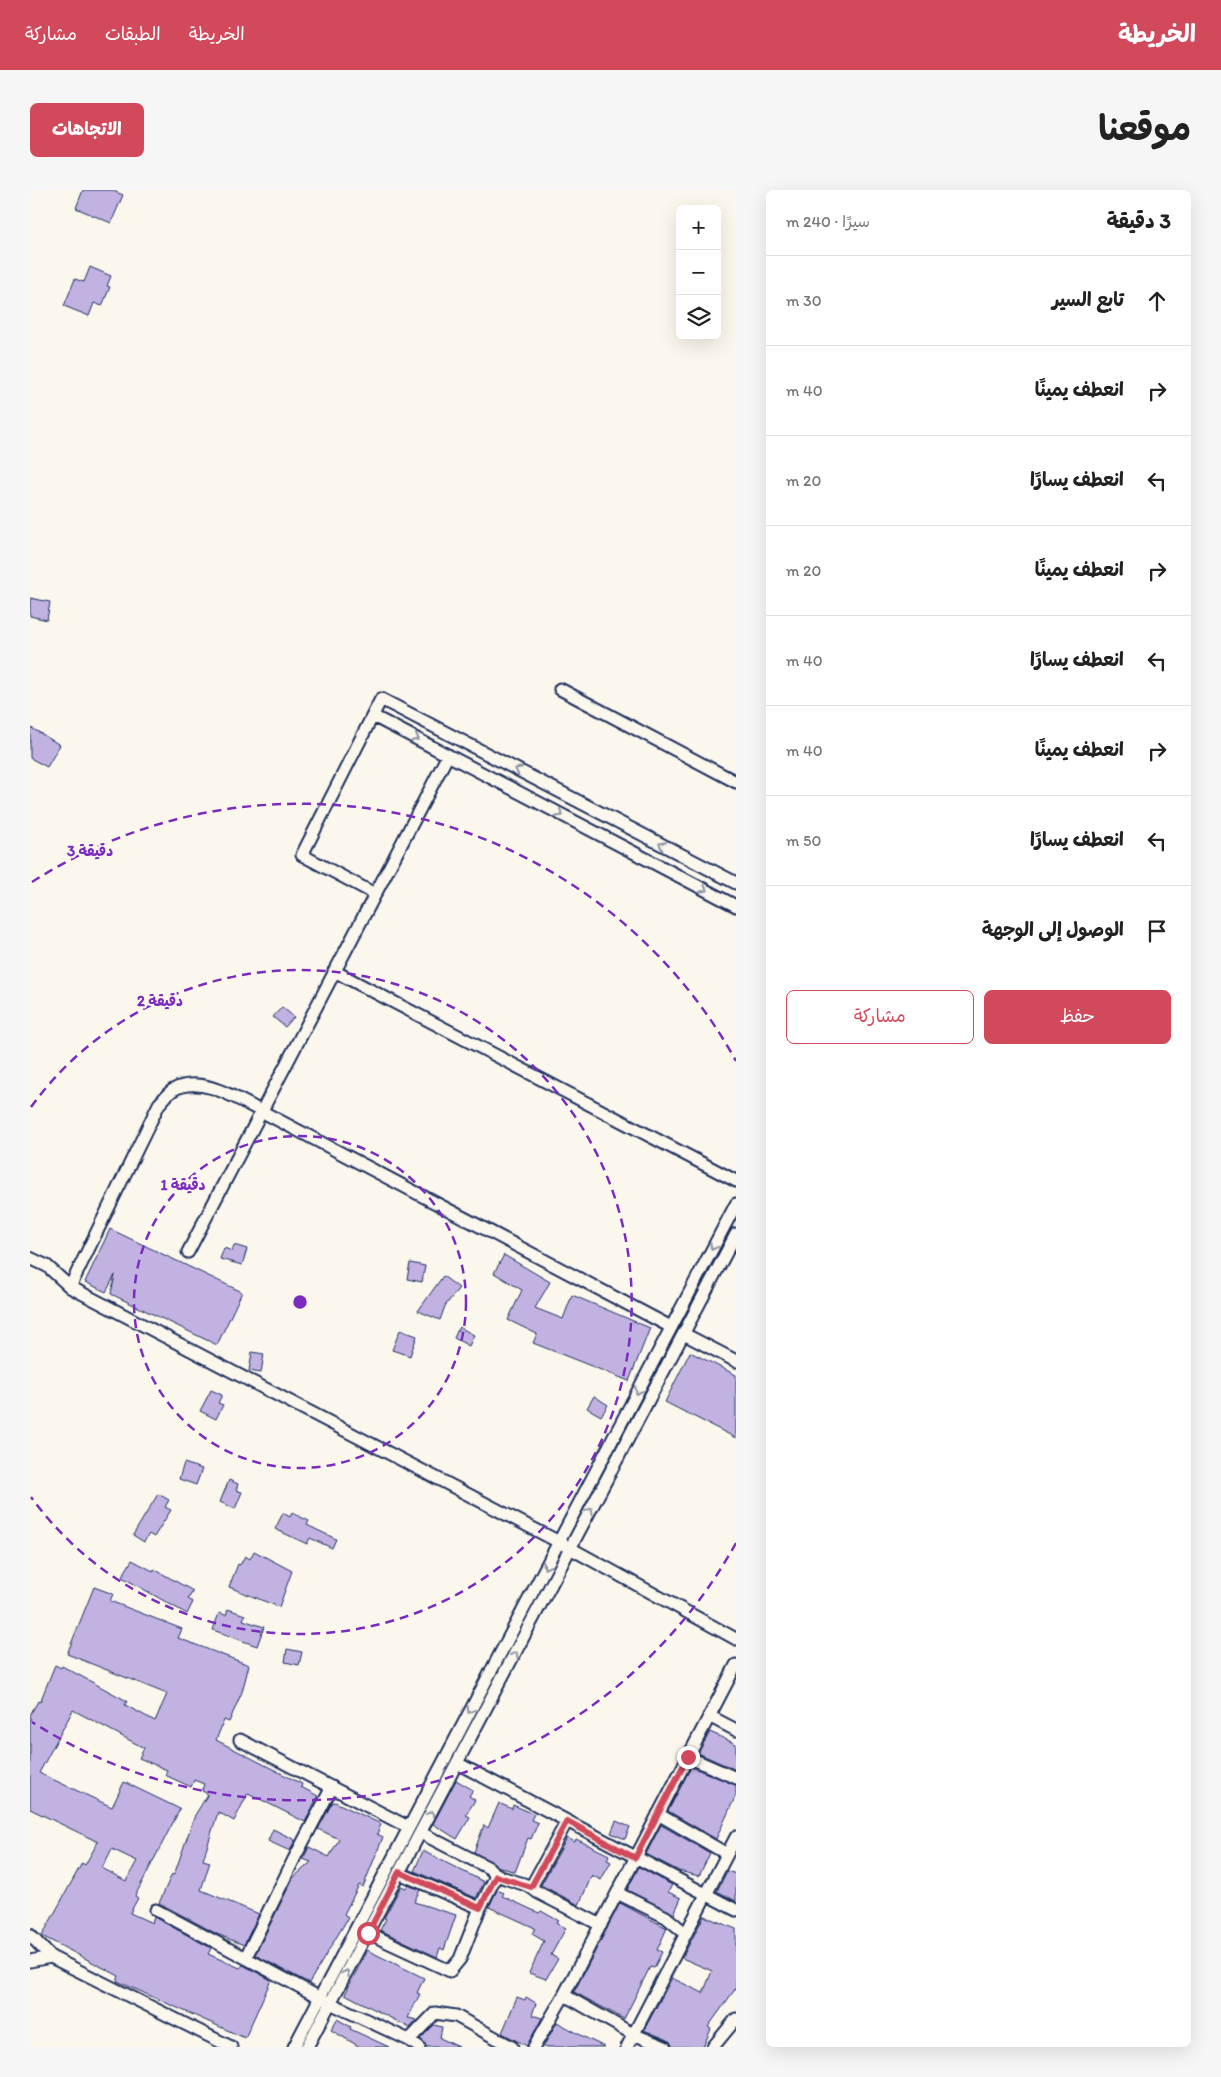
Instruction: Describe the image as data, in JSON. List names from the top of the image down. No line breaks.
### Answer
{"page":{"header":"الخريطة","nav":["الخريطة","الطبقات","مشاركة"],"title":"موقعنا","buttons":["الاتجاهات",["حفظ","مشاركة"]],"heading":["3 دقيقة","سيرًا · 240 m"],"map_buttons":["+","−"],"list":[["تابع السير","30 m"],["انعطف يمينًا","40 m"],["انعطف يسارًا","20 m"],["انعطف يمينًا","20 m"],["انعطف يسارًا","40 m"],["انعطف يمينًا","40 m"],["انعطف يسارًا","50 m"],"الوصول إلى الوجهة"]},"rings":["3 دقيقة","2 دقيقة","1 دقيقة"]}
